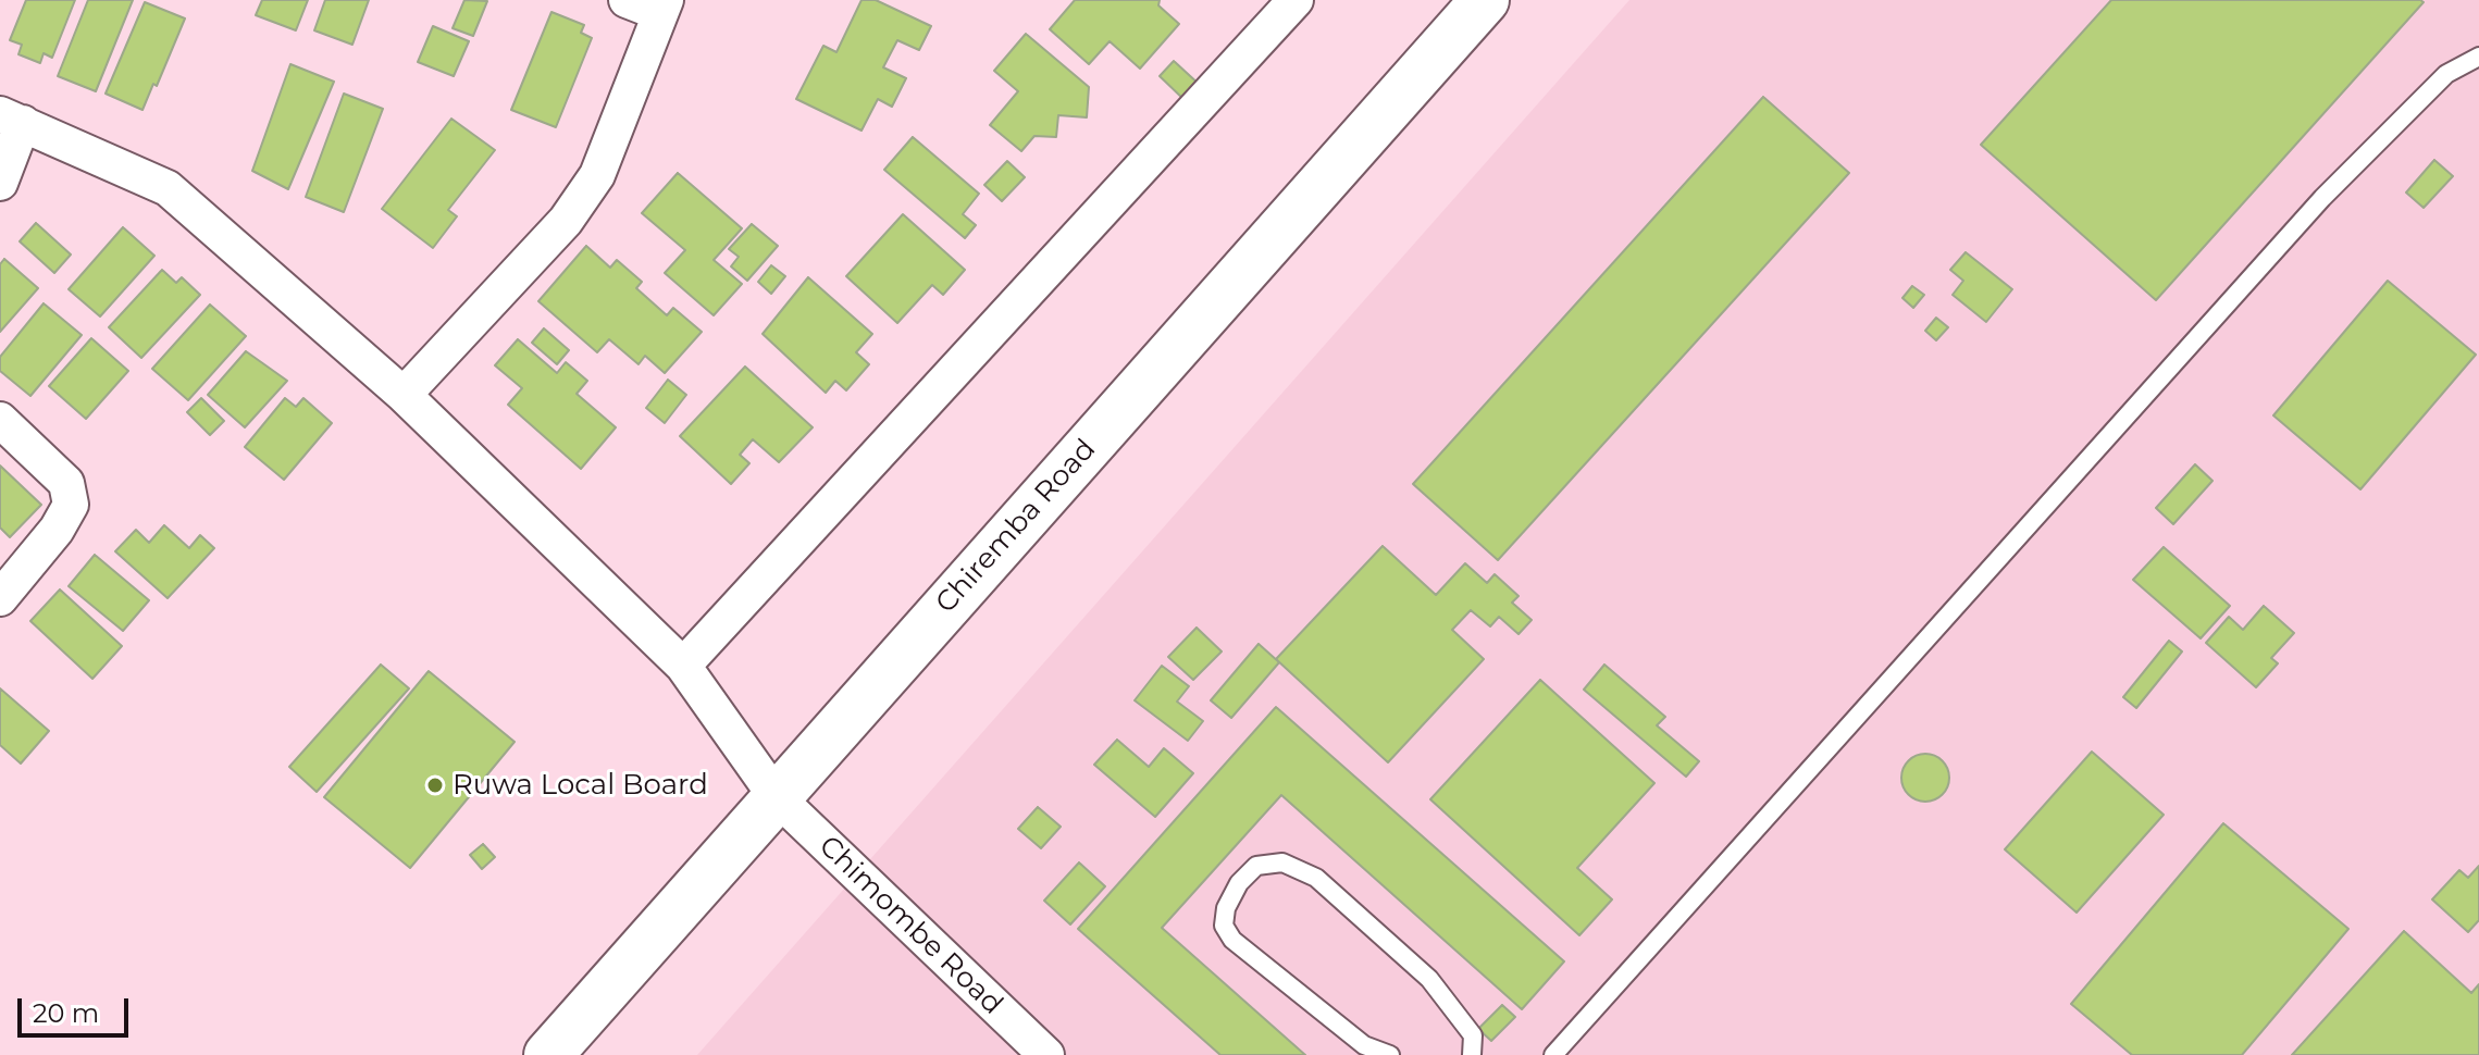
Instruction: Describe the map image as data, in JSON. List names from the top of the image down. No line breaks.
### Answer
{"streets":{"main road":["Chiremba Road"],"street":["Chimombe Road"]},"crossings":[["Chiremba Road","Chimombe Road"]],"places":["Ruwa Local Board"],"scale_bar":"20 m"}
